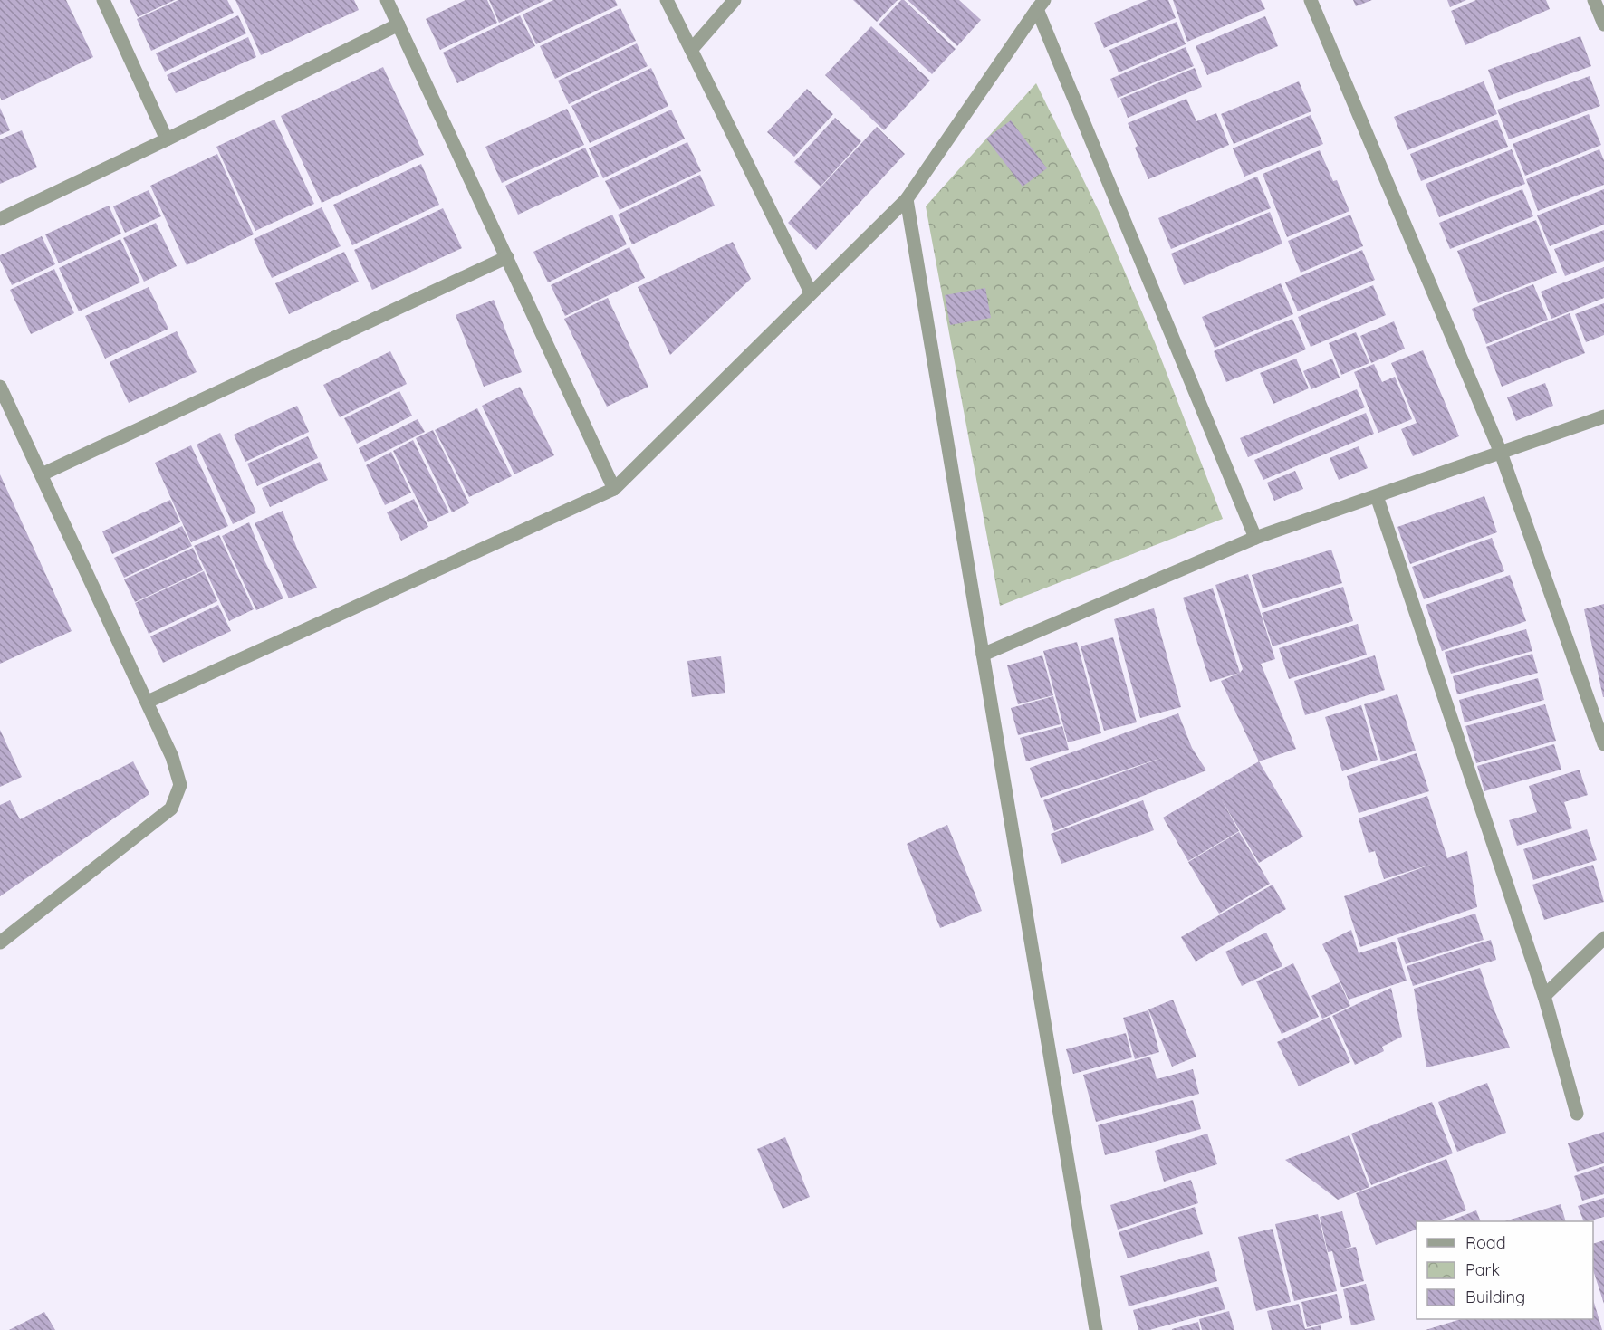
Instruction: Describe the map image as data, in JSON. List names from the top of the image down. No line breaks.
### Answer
{"legend":["Road","Park","Building"]}
